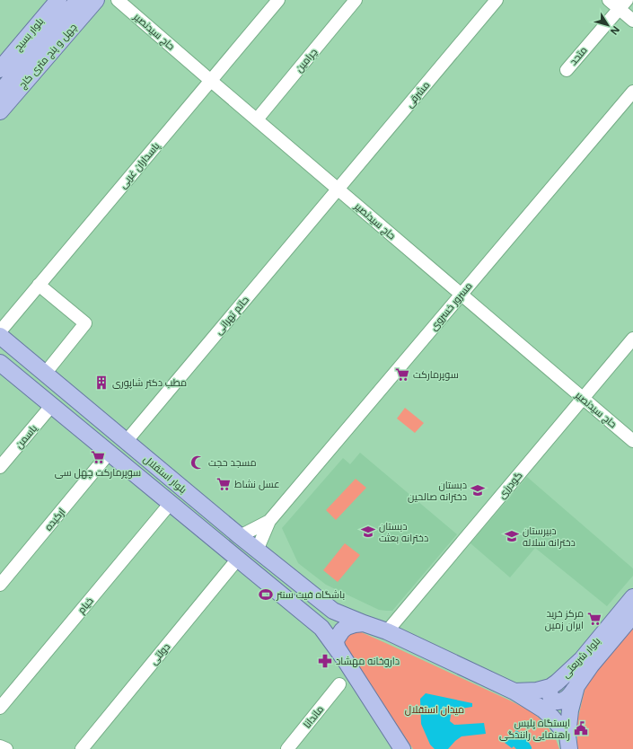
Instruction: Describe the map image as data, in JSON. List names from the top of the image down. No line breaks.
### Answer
{"streets":{"main road":["بلوار بسیج","چهل و پنج متری کاج","بلوار استقلال","بلوار شریعتی"],"street":["حاج سیدنصیر","متحد","چرامین","مشرقی","پاسداران غربی","مسرور خسروی","حاتم تهرانی","یاسمن","گودرزی","ارکیده","خیام","دولتی","ماندانا"]},"crossings":[["حاج سیدنصیر","چرامین"],["حاج سیدنصیر","مشرقی"],["حاج سیدنصیر","پاسداران غربی"],["حاج سیدنصیر","مسرور خسروی"],["حاج سیدنصیر","حاتم تهرانی"],["حاج سیدنصیر","گودرزی"],["مشرقی","حاتم تهرانی"],["حاتم تهرانی","بلوار استقلال"],["یاسمن","بلوار استقلال"],["بلوار استقلال","ارکیده"],["بلوار استقلال","خیام"],["بلوار استقلال","دولتی"]],"parks":["میدان استقلال"],"places":{"supermarket":["سوپرمارکت","سوپرمارکت چهل سی","عسل نشاط","مرکز خرید ایران زمین"],"building":["مطب دکتر شاپوری"],"mosque":["مسجد حجت"],"school or university":["دبستان دخترانه صالحین","دبستان دخترانه بعثت","دبیرستان دخترانه سلاله"],"sports":["باشگاه فیت سنتر"],"pharmacy":["داروخانه مهشاد"],"public building":["ایستگاه پلیس راهنمایی رانندگی"]},"north":"bottom right"}
